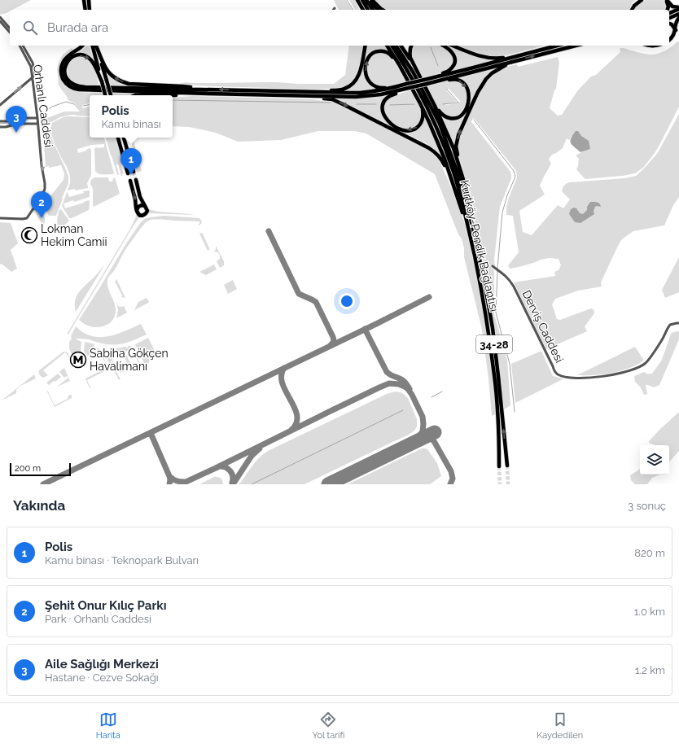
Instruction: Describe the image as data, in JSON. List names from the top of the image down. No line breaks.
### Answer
{"streets":{"highway":["Kurtköy-Pendik Bağlantısı","34-28"],"street":["Orhanlı Caddesi","Derviş Caddesi"]},"places":{"mosque":["Lokman Hekim Camii"],"metro station":["Sabiha Gökçen Havalimanı"]},"scale_bar":"200 m","page":{"search":"Burada ara","popup":["Polis","Kamu binası"],"pins":["3","1","2"],"scale":"200 m","heading":["Yakında","3 sonuç"],"list":[{"mark":"1","name":"Polis","note":"Kamu binası · Teknopark Bulvarı","value":"820 m"},{"mark":"2","name":"Şehit Onur Kılıç Parkı","note":"Park · Orhanlı Caddesi","value":"1.0 km"},{"mark":"3","name":"Aile Sağlığı Merkezi","note":"Hastane · Cezve Sokağı","value":"1.2 km"}],"nav":["Harita","Yol tarifi","Kaydedilen"]}}
